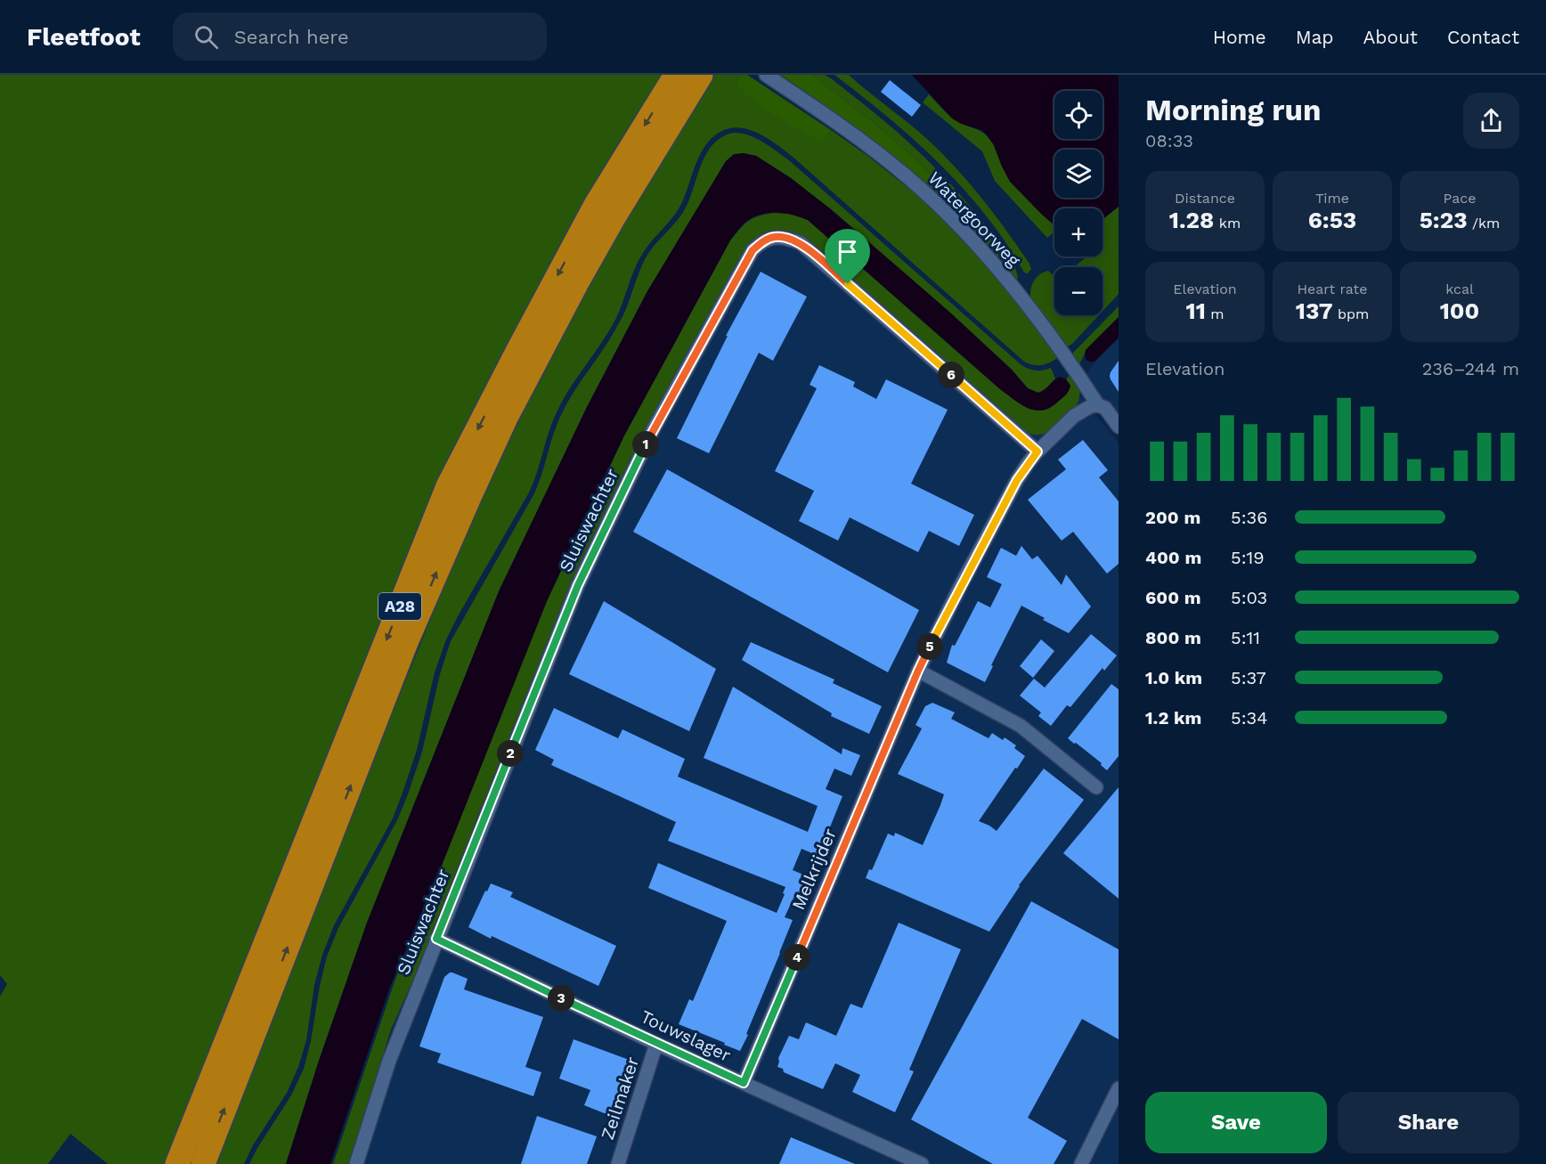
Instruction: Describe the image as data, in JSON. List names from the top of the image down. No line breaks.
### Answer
{"streets":{"highway":["A28"],"street":["Watergoorweg","Sluiswachter","Melkrijder","Touwslager","Zeilmaker"]},"crossings":[["Watergoorweg","Melkrijder"],["Sluiswachter","Melkrijder"],["Sluiswachter","Touwslager"],["Melkrijder","Touwslager"],["Touwslager","Zeilmaker"]],"page":{"header":"Fleetfoot","search":"Search here","nav":["Home","Map","About","Contact"],"heading":["Morning run","08:33"],"map_buttons":["+","−"],"stats":[["Distance","1.28 km"],["Time","6:53"],["Pace","5:23 /km"],["Elevation","11 m"],["Heart rate","137 bpm"],["kcal","100"]],"chart":["Elevation","236–244 m"],"pins":["6","1","5","2","4","3"],"list":[{"name":"200 m","note":"5:36"},{"name":"400 m","note":"5:19"},{"name":"600 m","note":"5:03"},{"name":"800 m","note":"5:11"},{"name":"1.0 km","note":"5:37"},{"name":"1.2 km","note":"5:34"}],"buttons":["Save","Share"]}}
